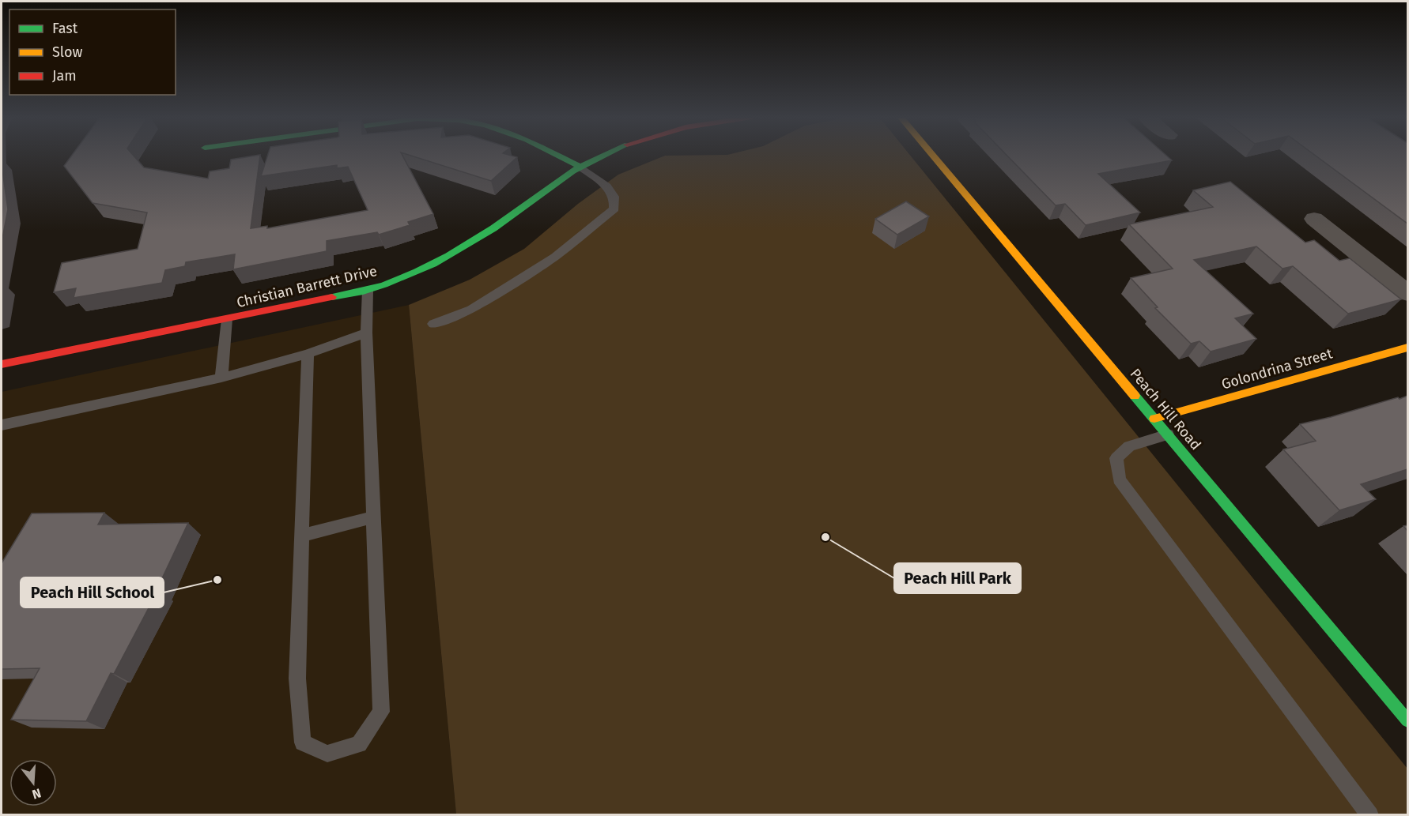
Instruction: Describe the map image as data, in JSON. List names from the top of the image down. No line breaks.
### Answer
{"streets":{"street":["Christian Barrett Drive","Golondrina Street","Peach Hill Road"]},"crossings":[["Golondrina Street","Peach Hill Road"]],"places":["Peach Hill Park","Peach Hill School"],"legend":["Fast","Slow","Jam"],"north":"bottom"}
